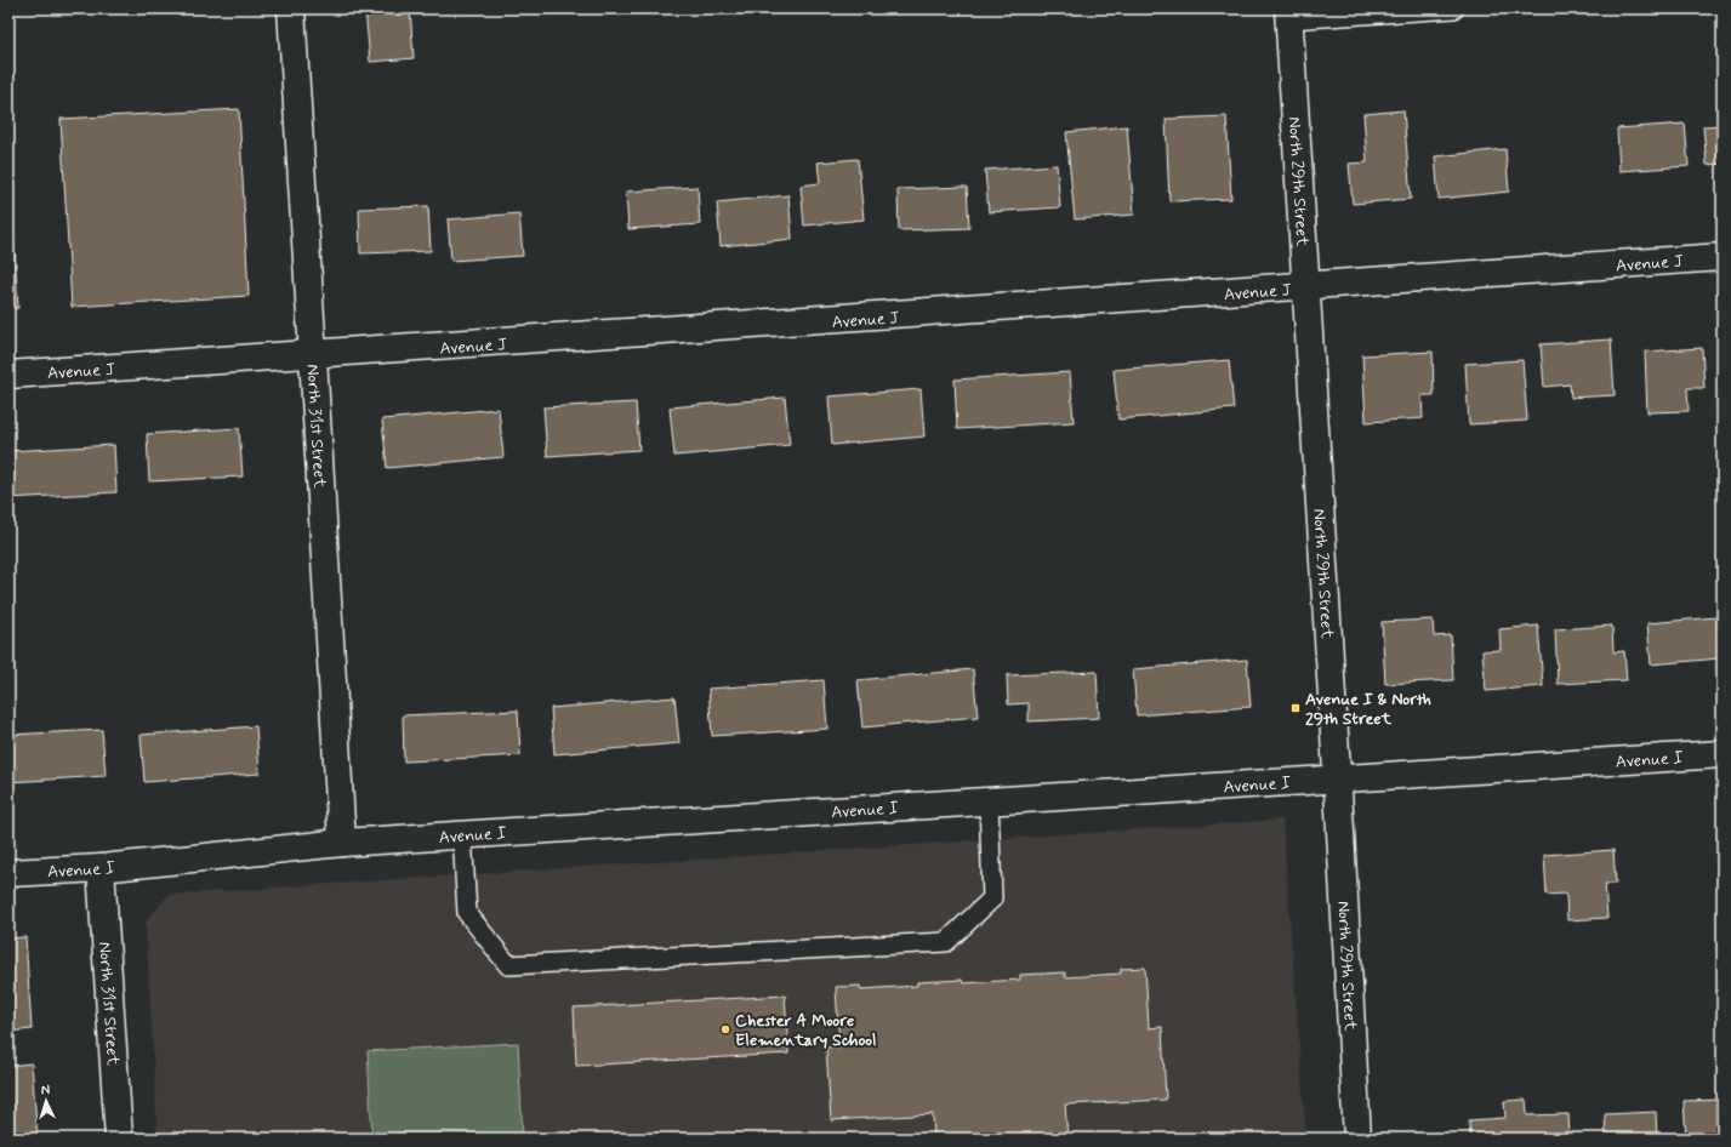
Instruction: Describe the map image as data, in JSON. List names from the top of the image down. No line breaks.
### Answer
{"streets":{"street":["North 29th Street","Avenue J","North 31st Street","Avenue I"]},"crossings":[["North 29th Street","Avenue J"],["North 29th Street","Avenue I"],["Avenue J","North 31st Street"],["North 31st Street","Avenue I"]],"places":{"transit":["Avenue I & North 29th Street"],"other":["Chester A Moore Elementary School"]},"north":"top"}
